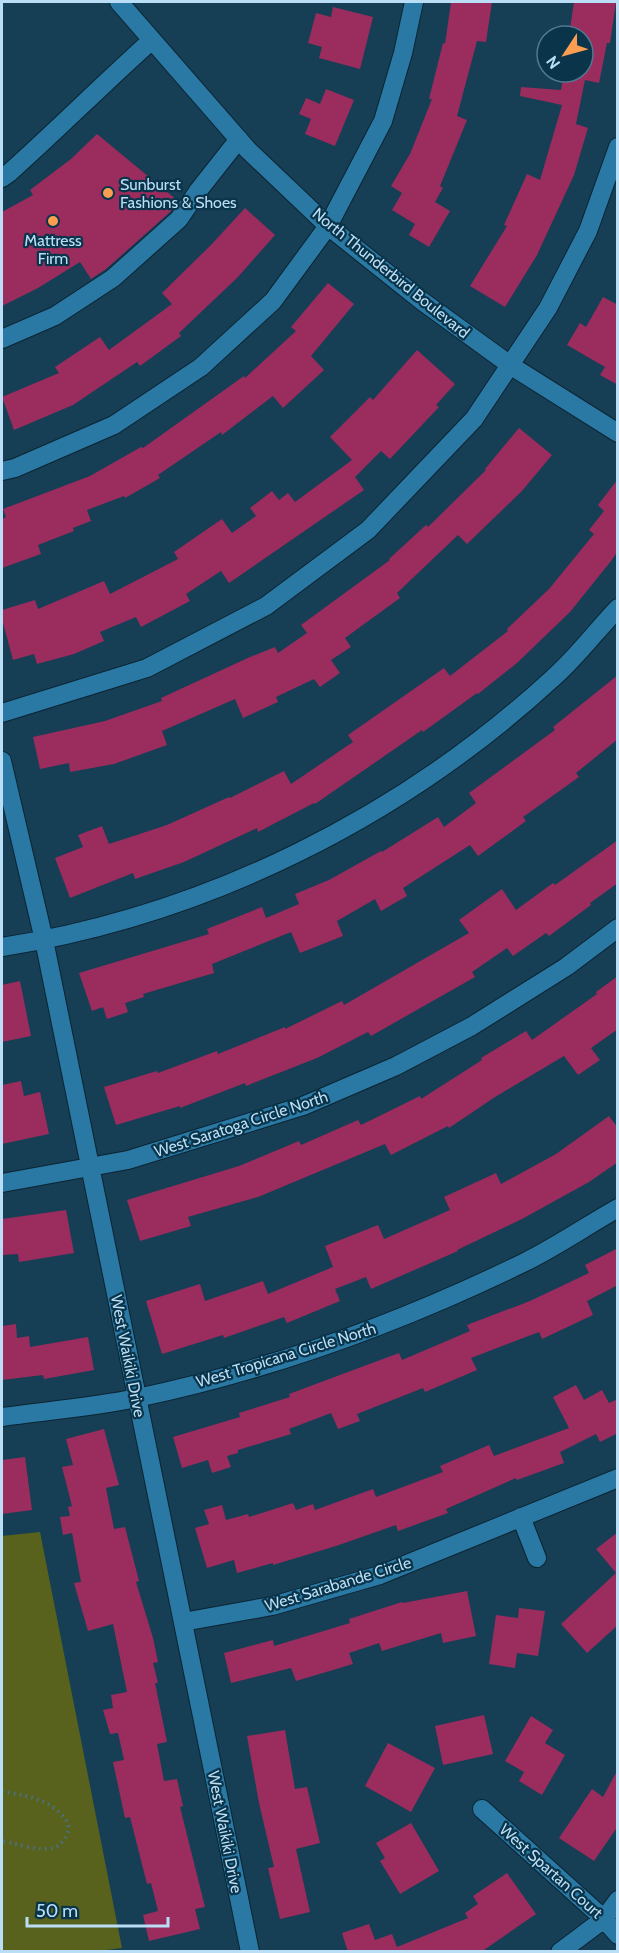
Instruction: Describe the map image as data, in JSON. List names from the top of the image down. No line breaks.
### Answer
{"streets":{"street":["North Thunderbird Boulevard","West Saratoga Circle North","West Tropicana Circle North","West Waikiki Drive","West Sarabande Circle","West Spartan Court"]},"crossings":[["West Saratoga Circle North","West Waikiki Drive"],["West Tropicana Circle North","West Waikiki Drive"],["West Waikiki Drive","West Sarabande Circle"]],"places":["Sunburst Fashions & Shoes","Mattress Firm"],"scale_bar":"50 m","north":"bottom left"}
